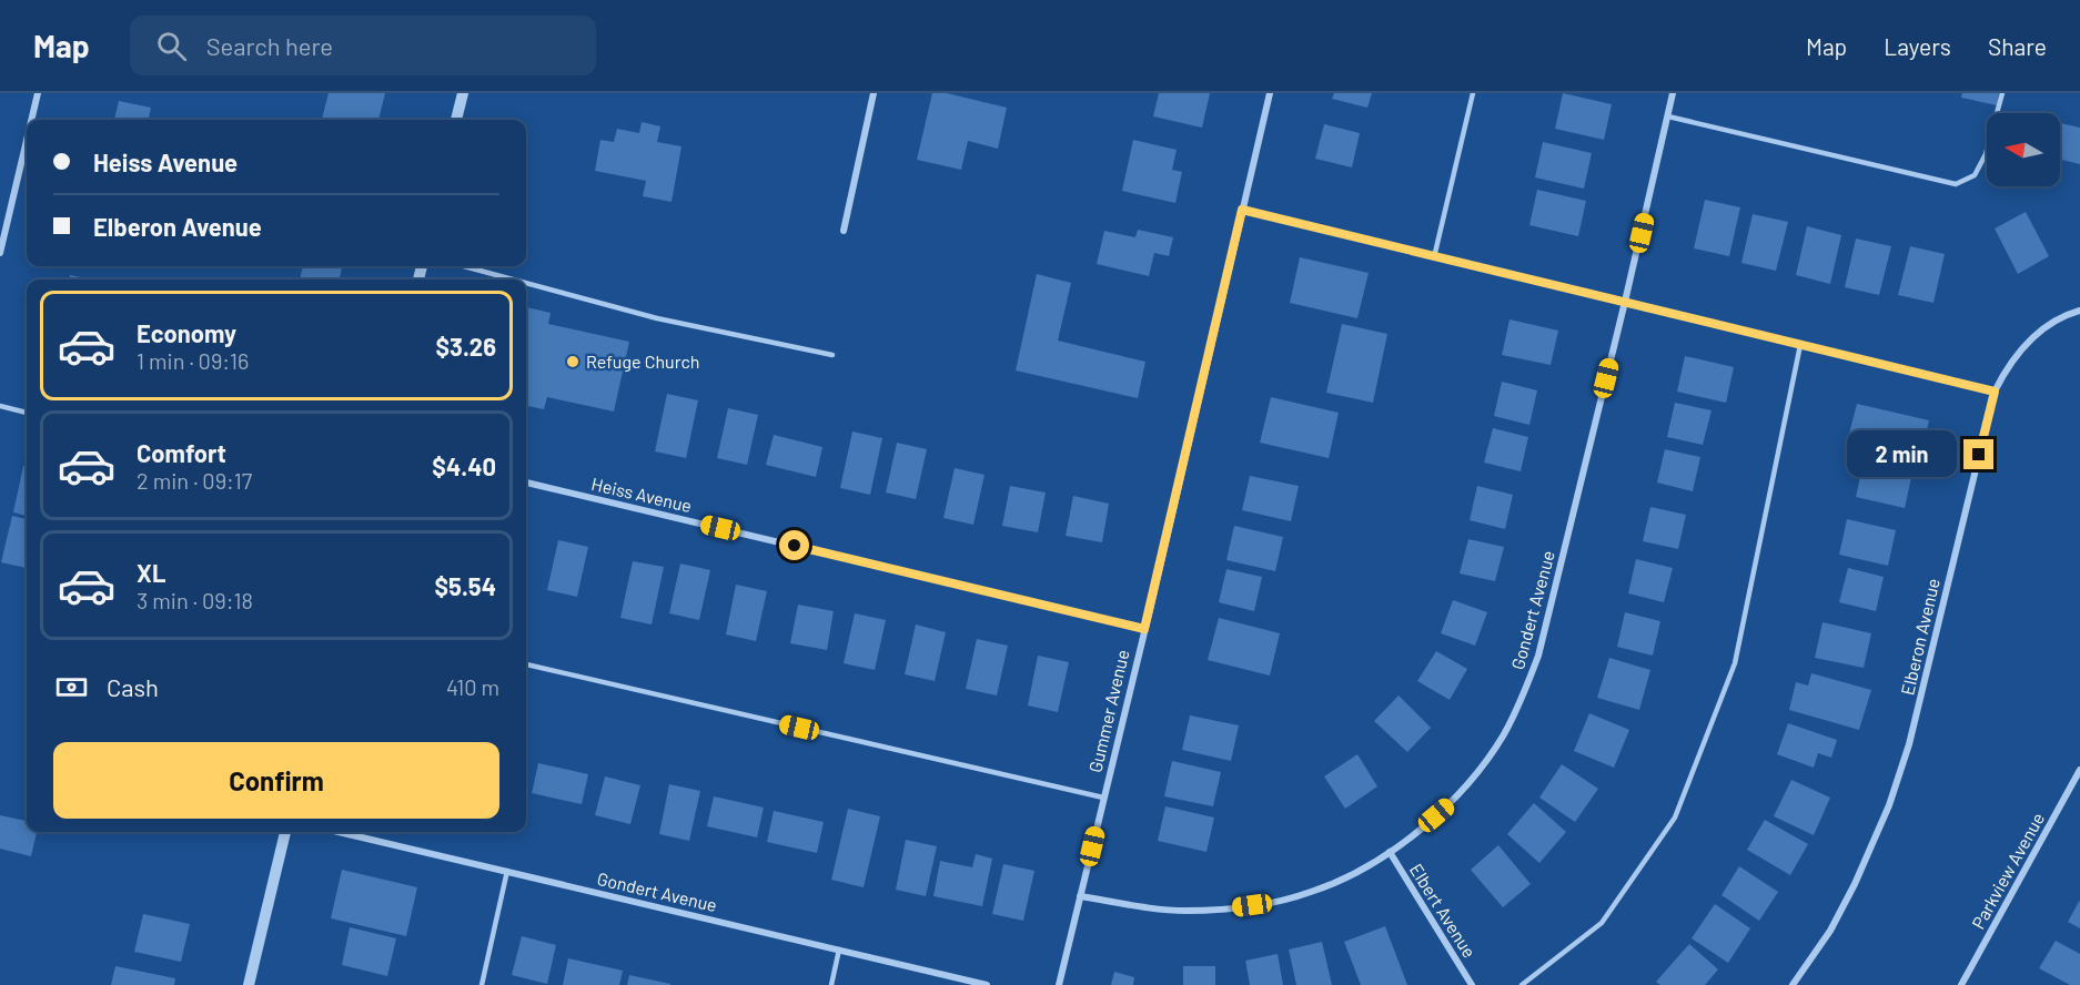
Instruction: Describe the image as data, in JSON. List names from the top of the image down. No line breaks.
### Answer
{"streets":{"street":["Heiss Avenue","Gondert Avenue","Elberon Avenue","Gummer Avenue","Parkview Avenue","Elbert Avenue"]},"crossings":[["Heiss Avenue","Gummer Avenue"],["Gondert Avenue","Gummer Avenue"],["Gondert Avenue","Elbert Avenue"]],"places":["Refuge Church"],"north":"left","page":{"header":"Map","search":"Search here","nav":["Map","Layers","Share"],"banner":["Heiss Avenue","Elberon Avenue"],"list":[{"name":"Economy","note":"1 min · 09:16","value":"$3.26"},{"name":"Comfort","note":"2 min · 09:17","value":"$4.40"},{"name":"XL","note":"3 min · 09:18","value":"$5.54"}],"bubble":"2 min","pay":["Cash","410 m"],"buttons":"Confirm"}}
